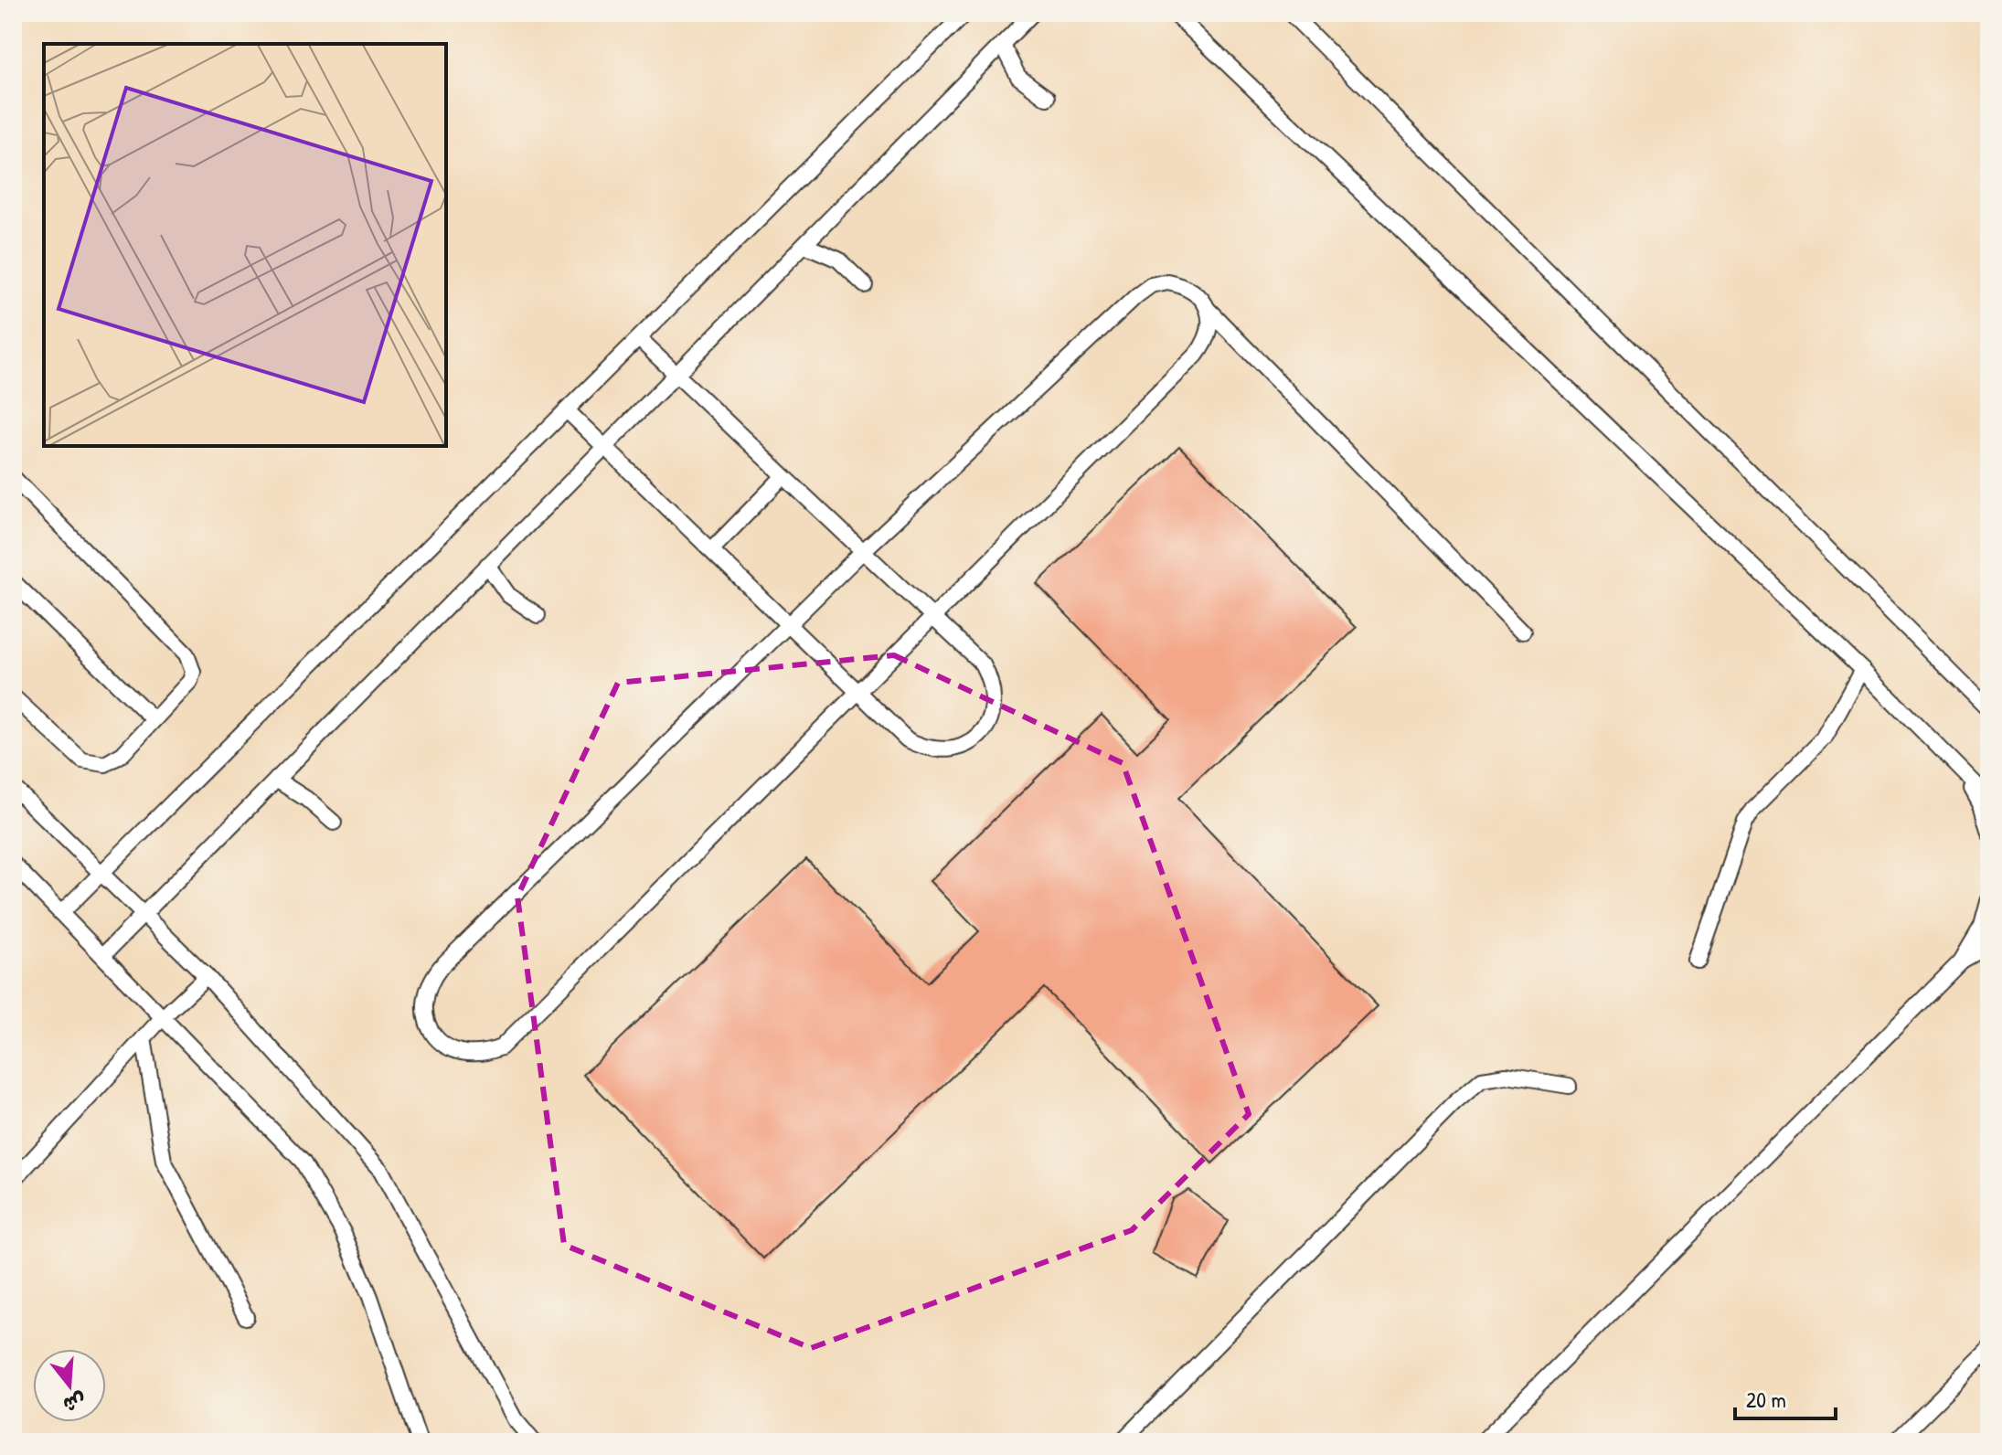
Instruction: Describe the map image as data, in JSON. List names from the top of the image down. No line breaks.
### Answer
{"scale_bar":"20 m","north":"bottom"}
